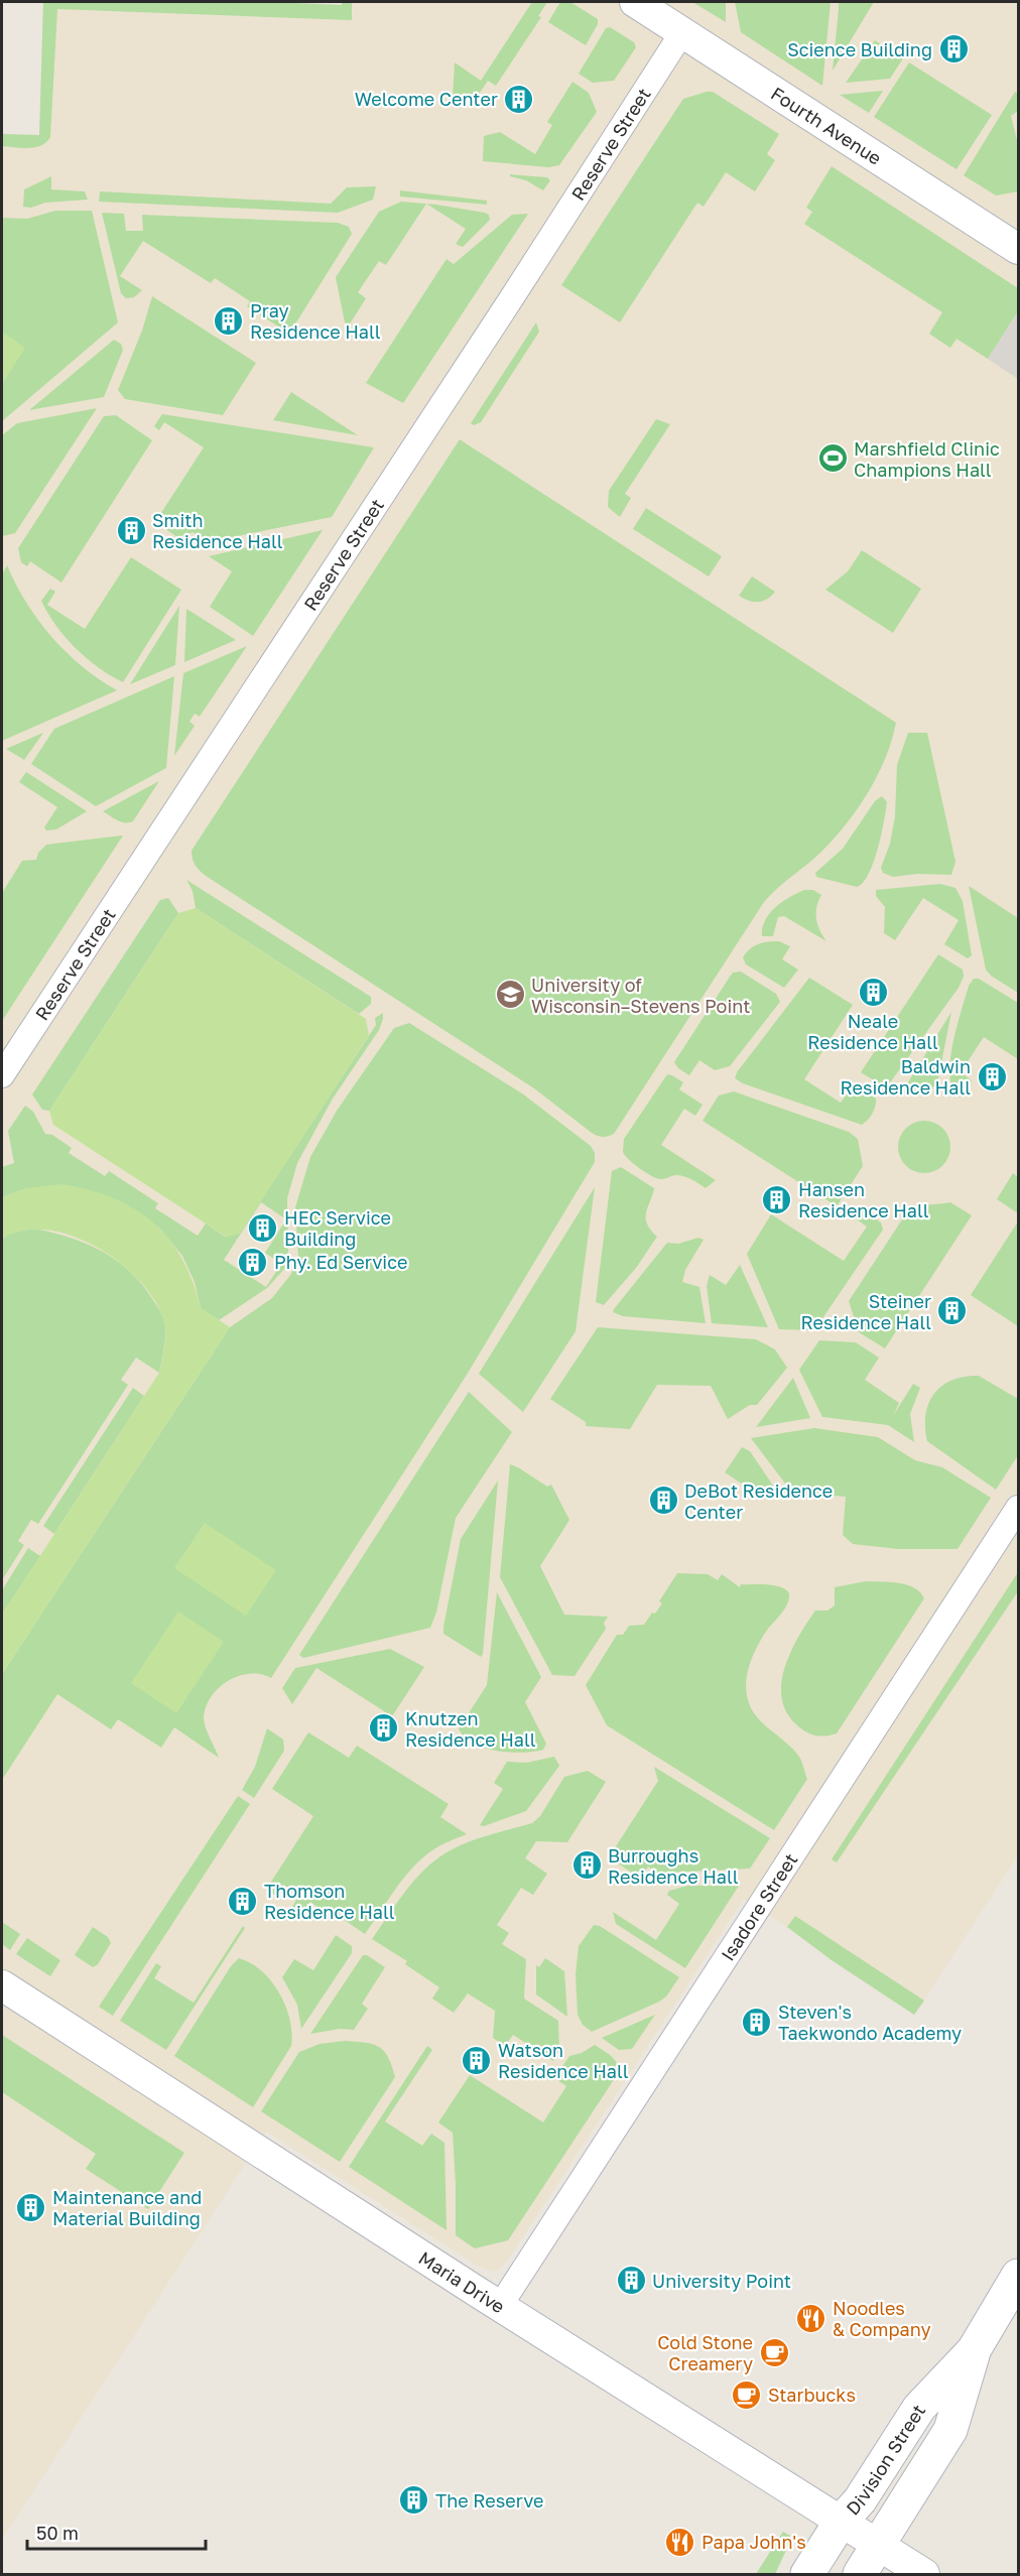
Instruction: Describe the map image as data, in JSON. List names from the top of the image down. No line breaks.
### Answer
{"streets":{"main road":["Division Street"],"street":["Fourth Avenue","Reserve Street","Isadore Street","Maria Drive"]},"crossings":[["Fourth Avenue","Reserve Street"],["Isadore Street","Maria Drive"],["Maria Drive","Division Street"]],"places":{"building":["Science Building","Welcome Center","Pray Residence Hall","Smith Residence Hall","Neale Residence Hall","Baldwin Residence Hall","Hansen Residence Hall","HEC Service Building","Phy. Ed Service","Steiner Residence Hall","DeBot Residence Center","Knutzen Residence Hall","Burroughs Residence Hall","Thomson Residence Hall","Steven's Taekwondo Academy","Watson Residence Hall","Maintenance and Material Building","University Point","The Reserve"],"sports":["Marshfield Clinic Champions Hall"],"school or university":["University of Wisconsin–Stevens Point"],"restaurant":["Noodles & Company","Papa John's"],"cafe":["Cold Stone Creamery","Starbucks"]},"scale_bar":"50 m"}
